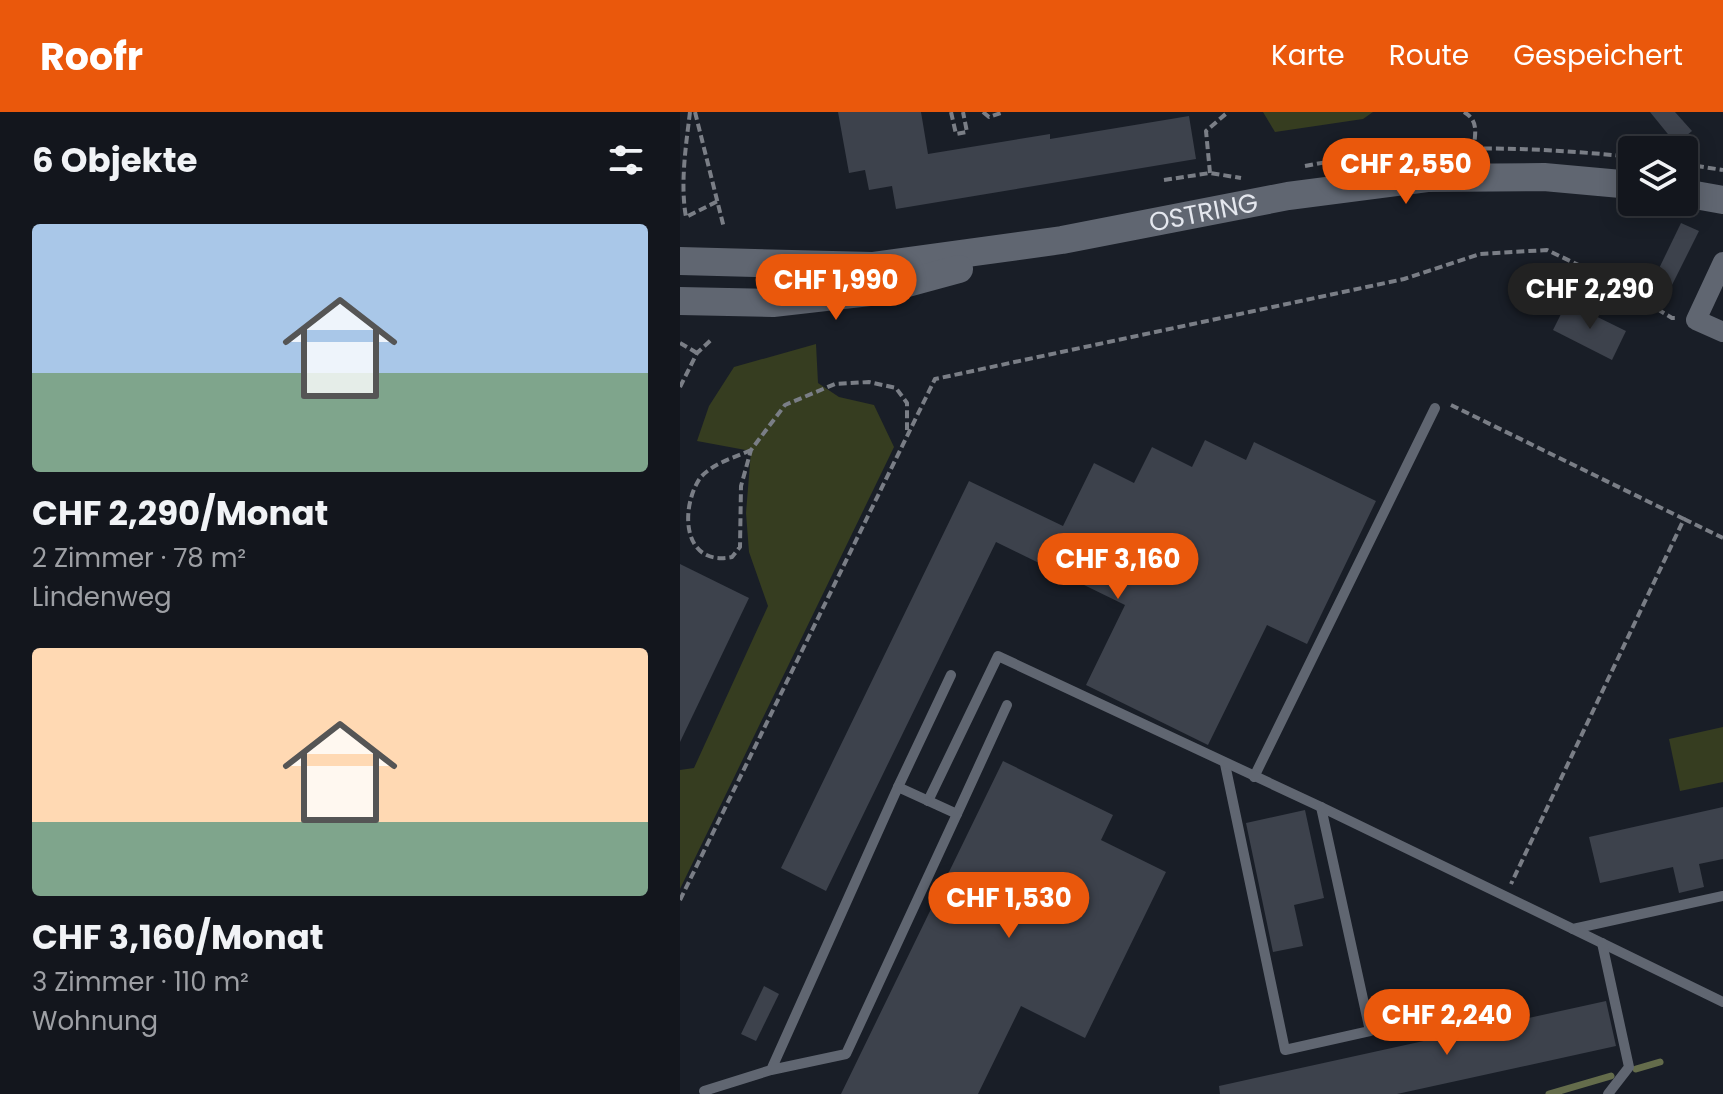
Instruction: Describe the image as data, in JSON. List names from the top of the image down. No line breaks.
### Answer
{"streets":{"main road":["OSTRING"]},"page":{"header":"Roofr","nav":["Karte","Route","Gespeichert"],"heading":"6 Objekte","price":["CHF 2,550","CHF 1,990","CHF 2,290","CHF 3,160","CHF 1,530","CHF 2,240"],"list":[{"name":"CHF 2,290/Monat","note":"2 Zimmer · 78 m² · Lindenweg"},{"name":"CHF 3,160/Monat","note":"3 Zimmer · 110 m² · Wohnung"}]}}
